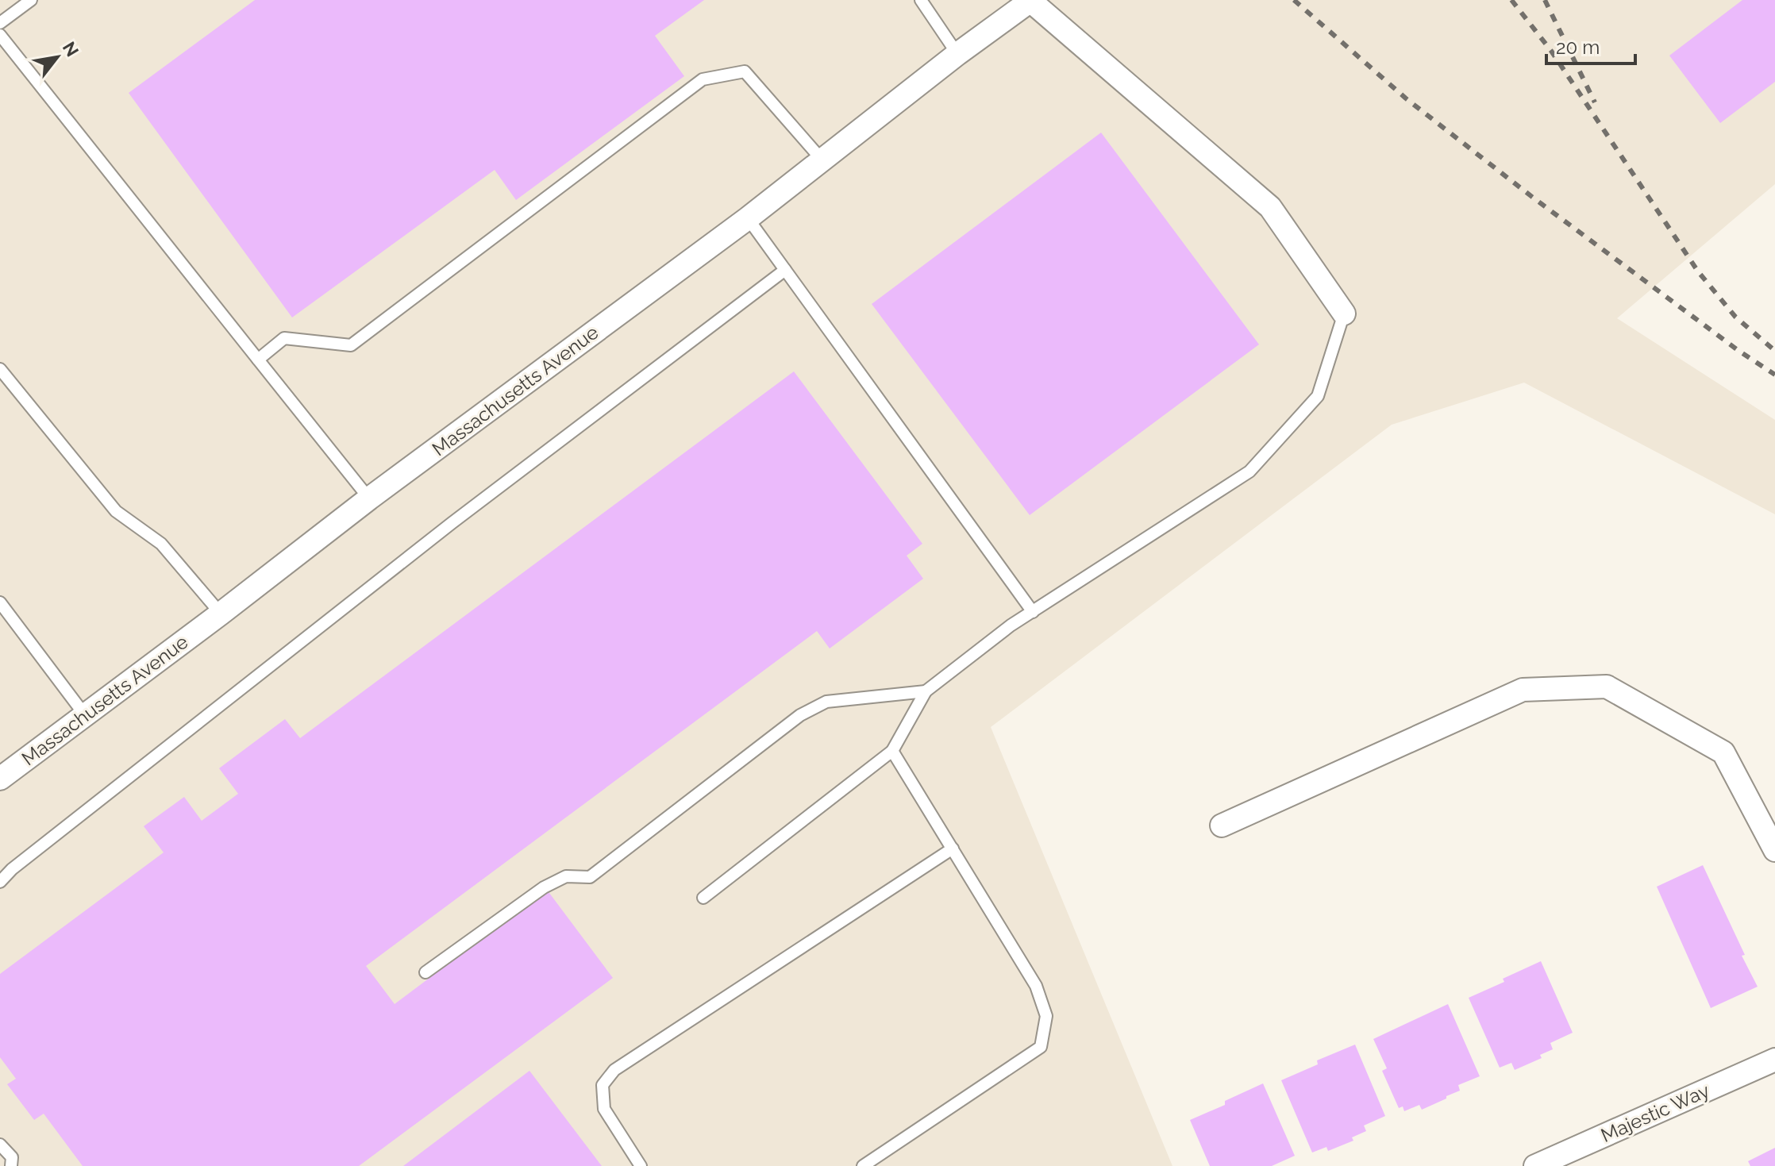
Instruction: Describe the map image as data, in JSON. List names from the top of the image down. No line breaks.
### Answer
{"streets":{"street":["Massachusetts Avenue","Majestic Way"]},"scale_bar":"20 m","north":"top right"}
